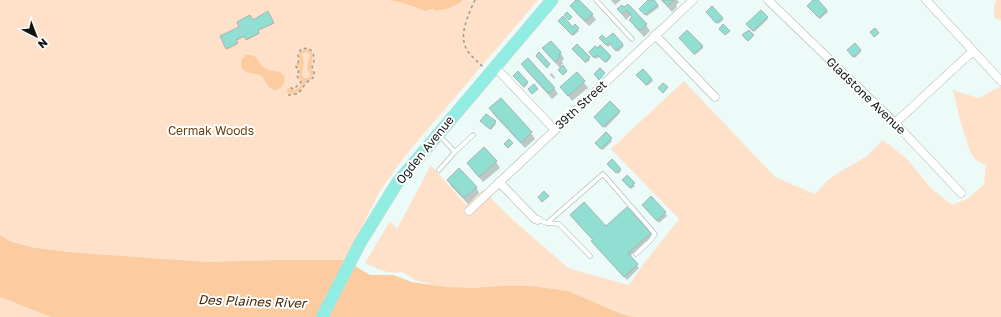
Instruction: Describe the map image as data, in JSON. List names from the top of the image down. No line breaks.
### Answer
{"streets":{"main road":["Ogden Avenue"],"street":["Gladstone Avenue","39th Street"]},"water":["Des Plaines River"],"parks":["Cermak Woods"],"north":"bottom right"}
